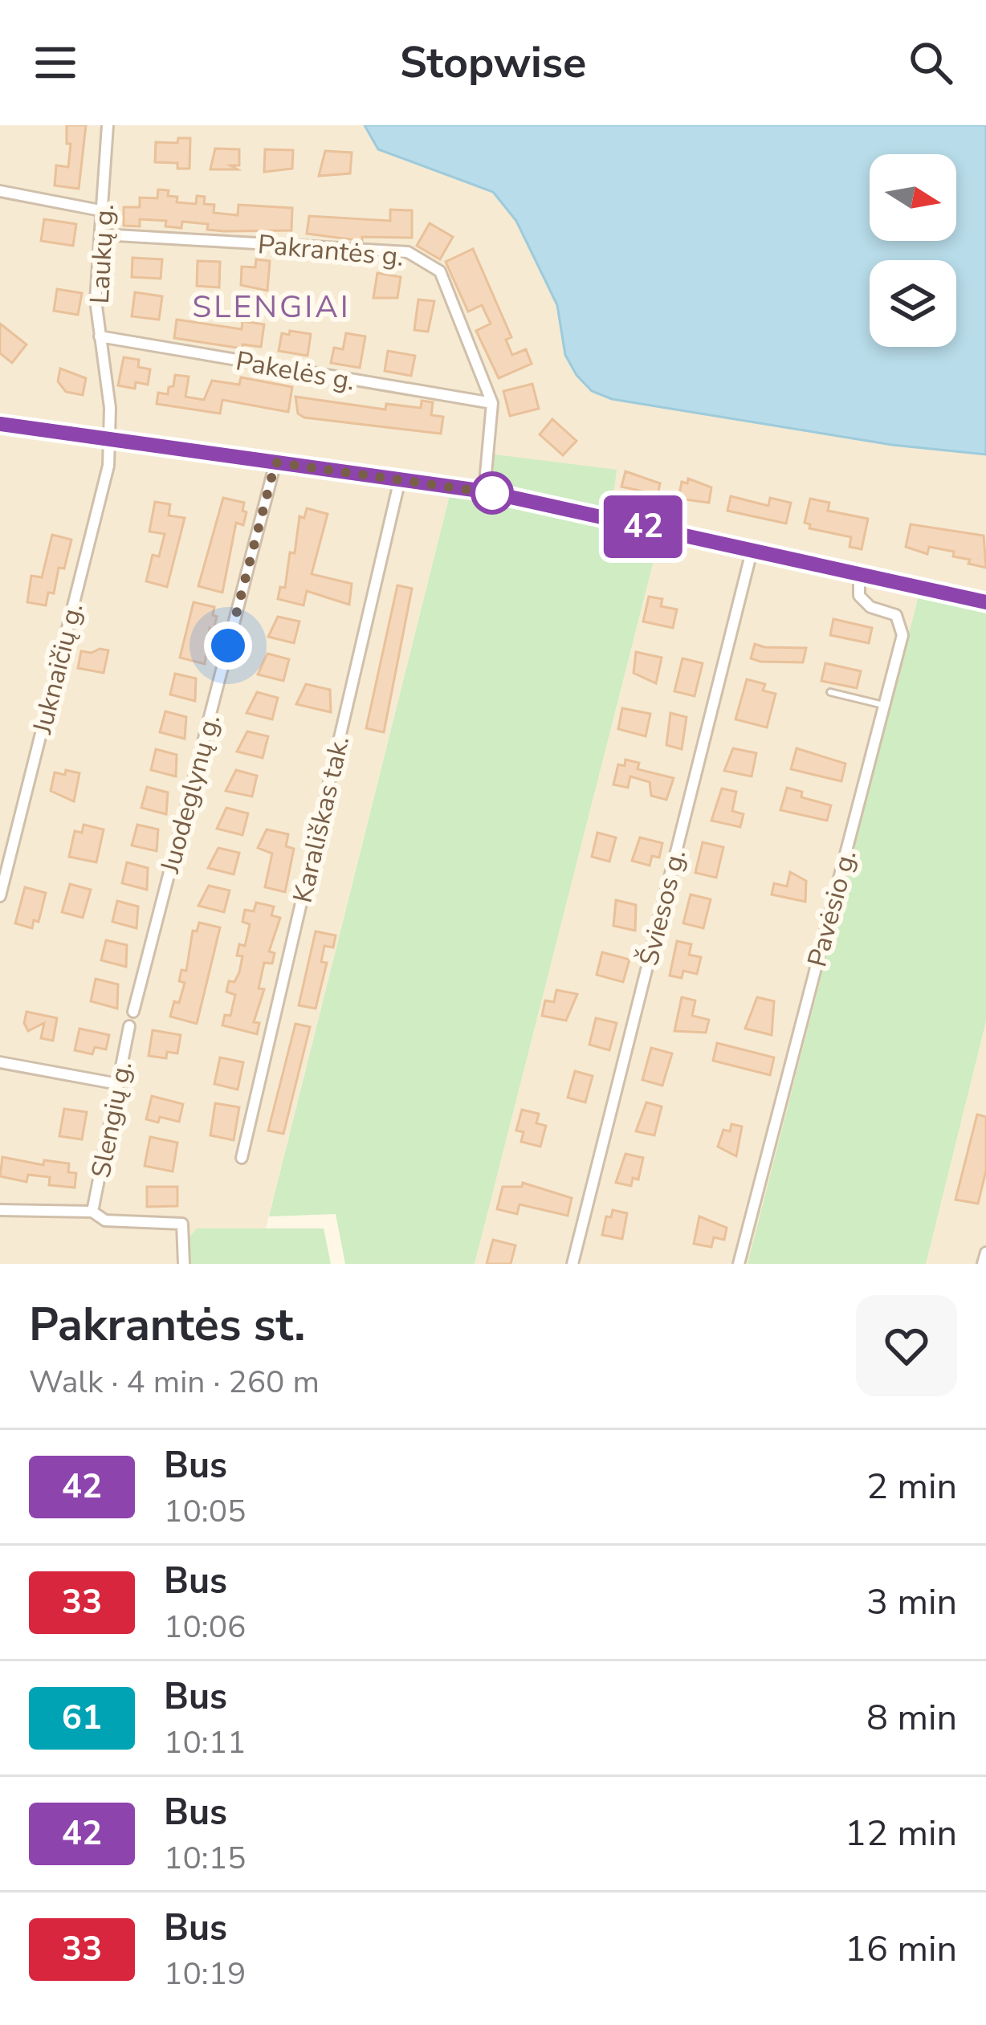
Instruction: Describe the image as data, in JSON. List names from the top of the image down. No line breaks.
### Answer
{"streets":{"street":["Pakrantės g.","Laukų g.","Pakelės g.","Juknaičių g.","Juodeglynų g.","Karališkas tak.","Šviesos g.","Pavėsio g.","Slengių g."]},"crossings":[["Pakrantės g.","Laukų g."],["Pakrantės g.","Pakelės g."],["Laukų g.","Pakelės g."],["Laukų g.","Juknaičių g."]],"districts":["SLENGIAI"],"lines":["bus line 42"],"north":"right","page":{"header":"Stopwise","on_map":"42","heading":["Pakrantės st.","Walk · 4 min · 260 m"],"list":[{"mark":"42","name":"Bus","note":"10:05","value":"2 min"},{"mark":"33","name":"Bus","note":"10:06","value":"3 min"},{"mark":"61","name":"Bus","note":"10:11","value":"8 min"},{"mark":"42","name":"Bus","note":"10:15","value":"12 min"},{"mark":"33","name":"Bus","note":"10:19","value":"16 min"}]}}
